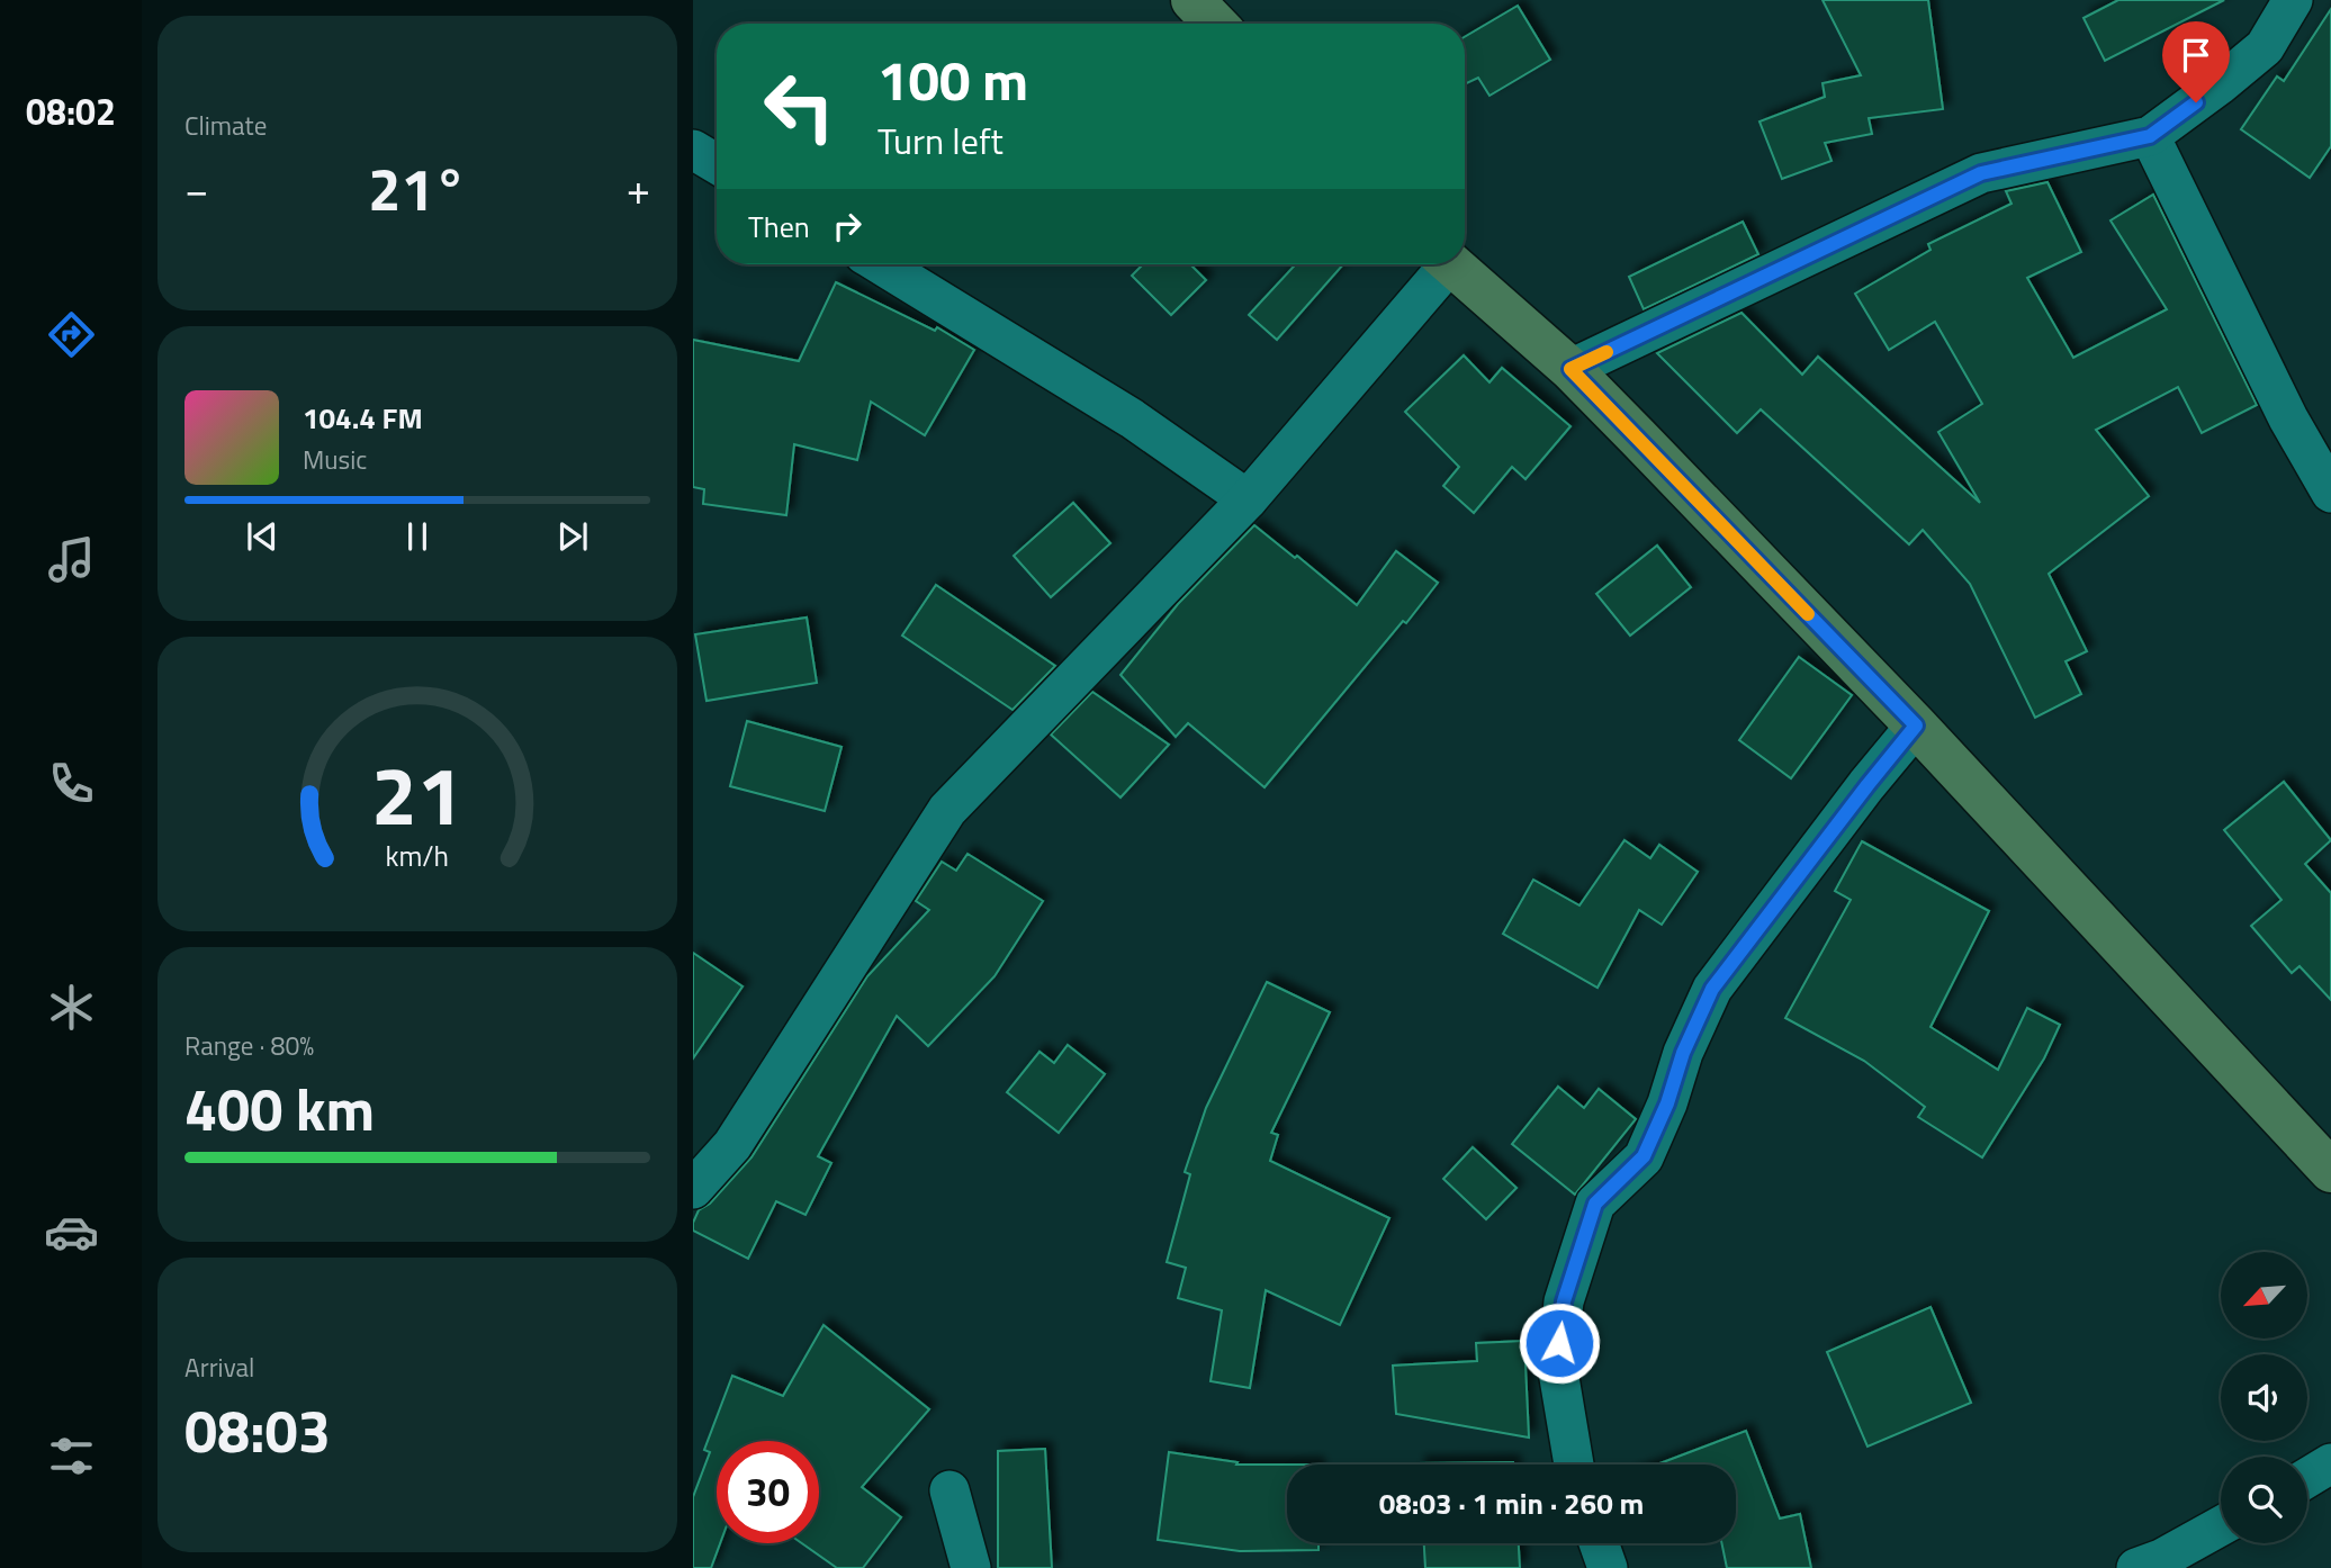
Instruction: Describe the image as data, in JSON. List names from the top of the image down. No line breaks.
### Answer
{"north":"bottom left","page":{"tabs":"08:02","tile":["Climate",["Range · 80%","400 km"],["Arrival","08:03"]],"turn":["100 m","Turn left"],"heat":["−","21°","+"],"then":"Then","song":["104.4 FM","Music"],"limit":"30","trip":"08:03 · 1 min · 260 m","gauge":["21","km/h"]}}
